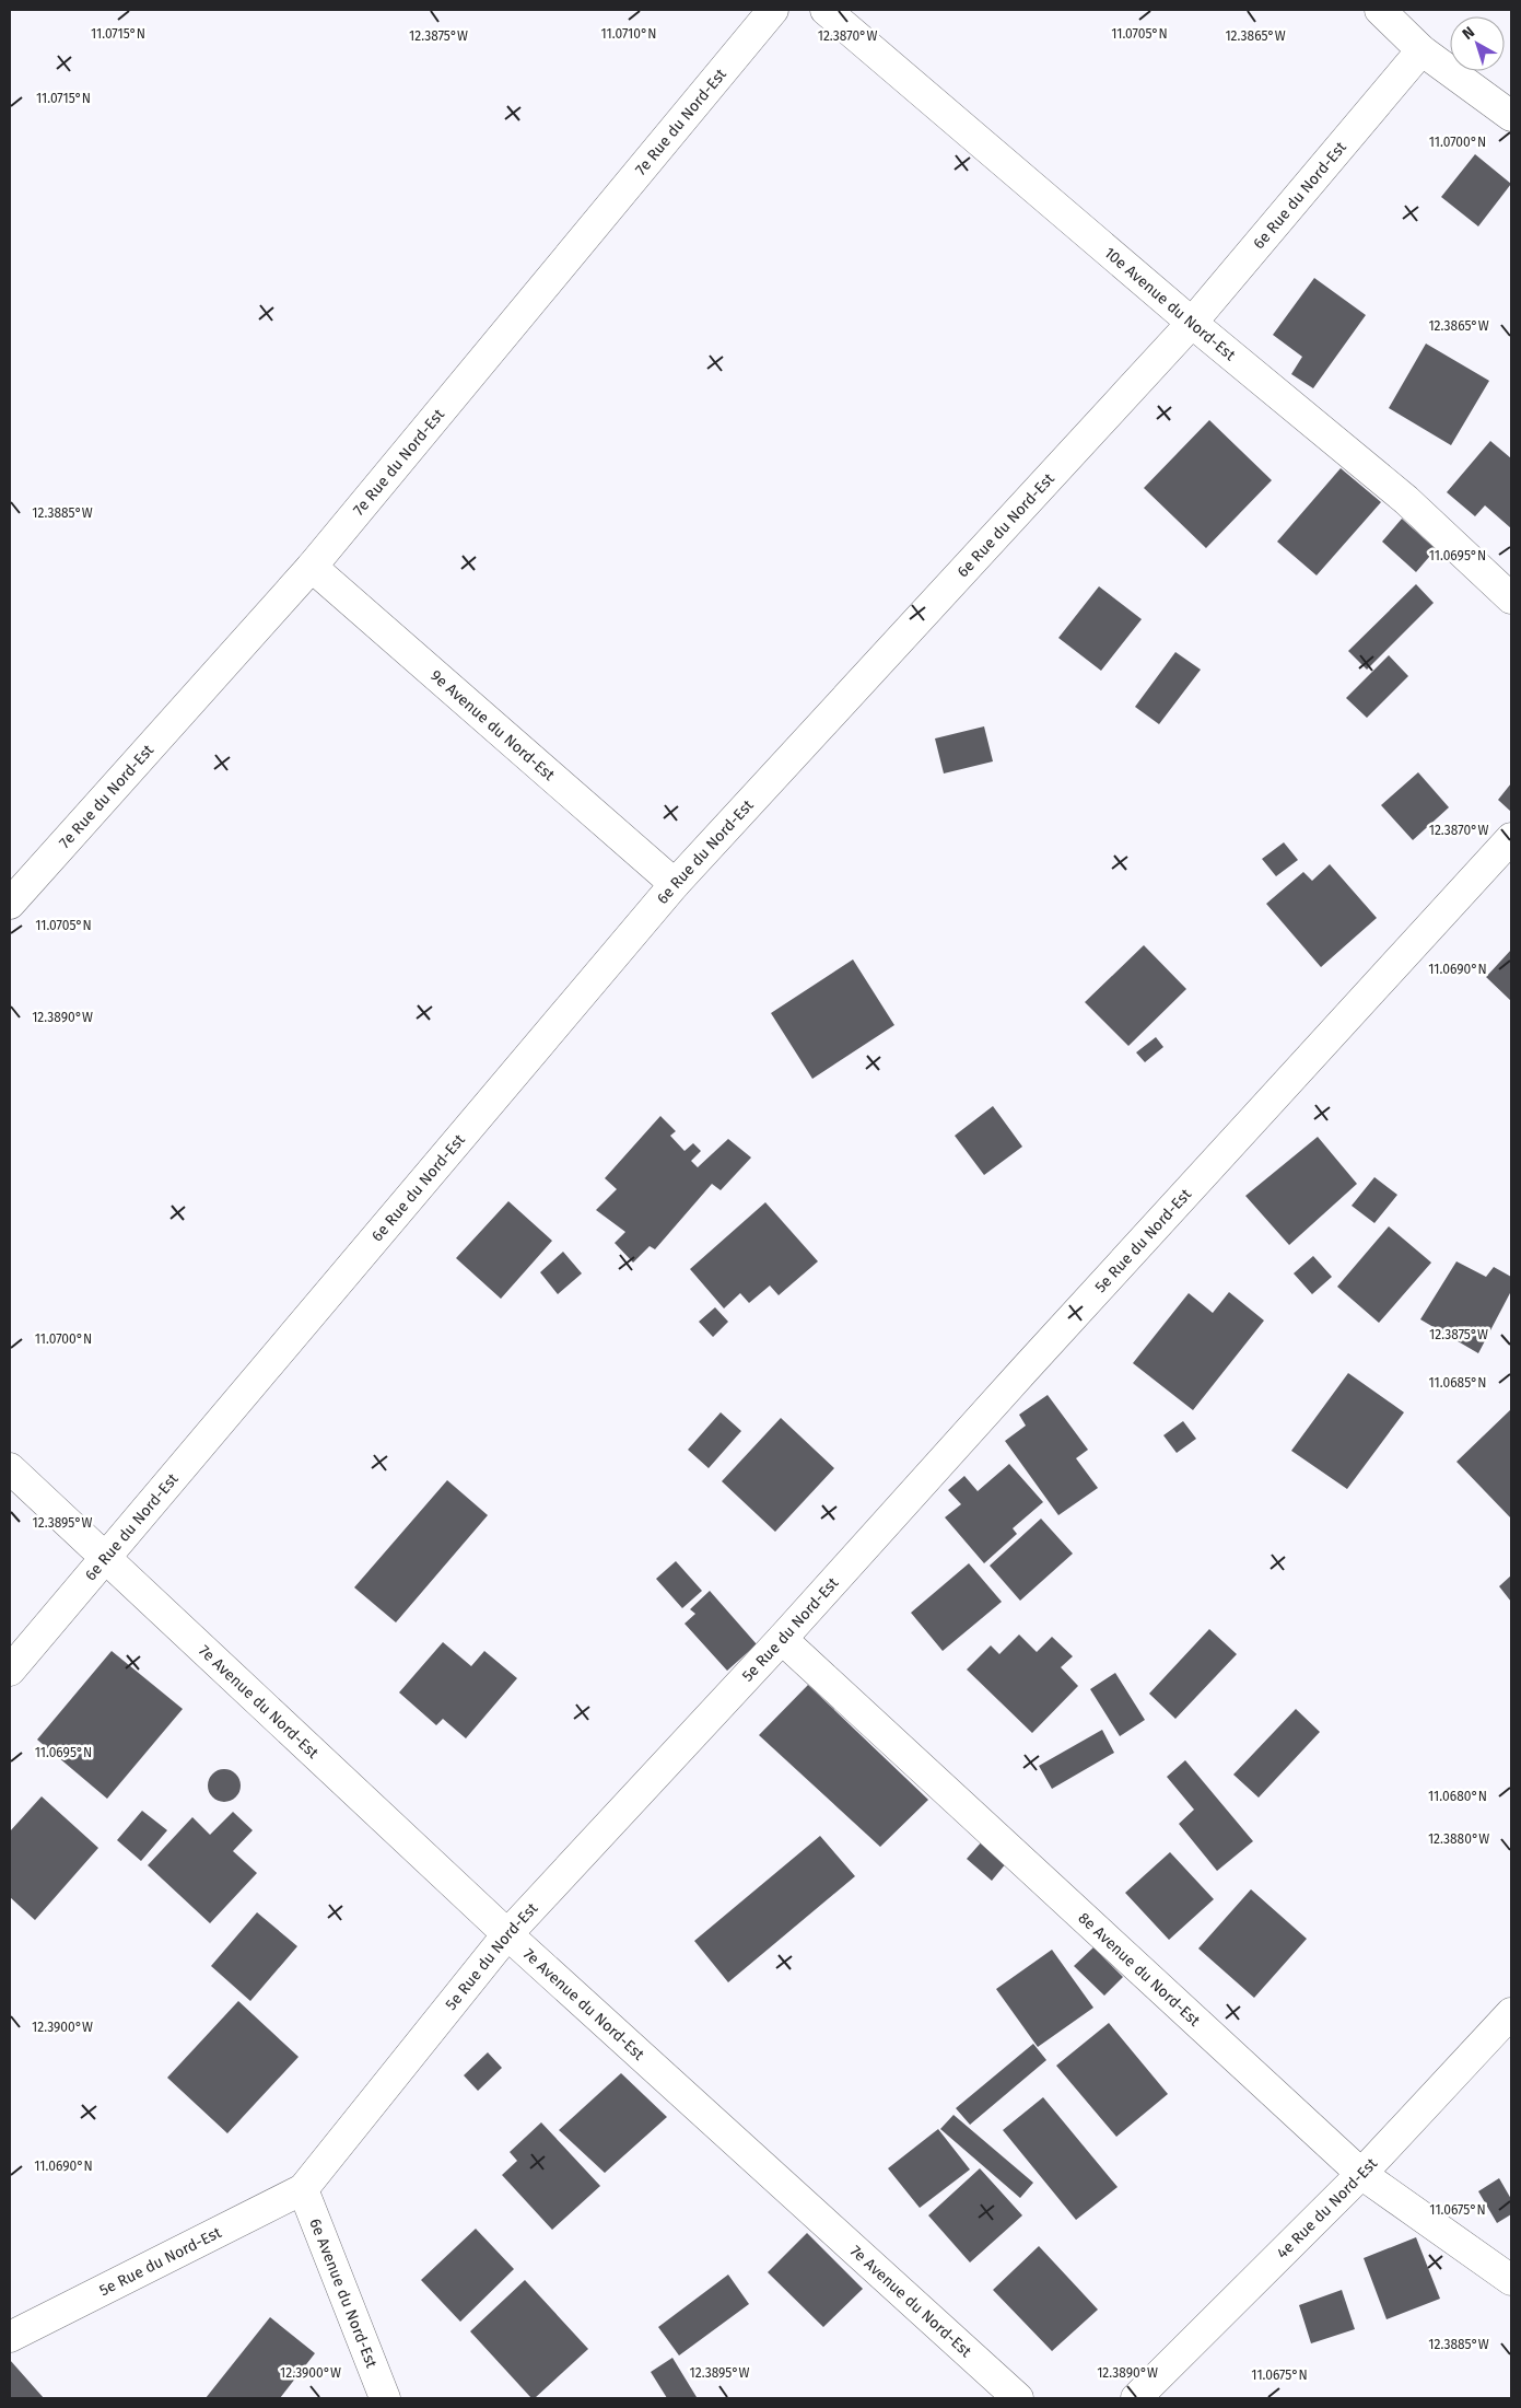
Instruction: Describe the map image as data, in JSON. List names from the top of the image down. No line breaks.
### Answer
{"streets":{"street":["7e Rue du Nord-Est","6e Rue du Nord-Est","10e Avenue du Nord-Est","9e Avenue du Nord-Est","5e Rue du Nord-Est","7e Avenue du Nord-Est","8e Avenue du Nord-Est","4e Rue du Nord-Est","6e Avenue du Nord-Est"]},"crossings":[["7e Rue du Nord-Est","9e Avenue du Nord-Est"],["6e Rue du Nord-Est","10e Avenue du Nord-Est"],["6e Rue du Nord-Est","9e Avenue du Nord-Est"],["6e Rue du Nord-Est","7e Avenue du Nord-Est"],["5e Rue du Nord-Est","7e Avenue du Nord-Est"],["5e Rue du Nord-Est","8e Avenue du Nord-Est"],["5e Rue du Nord-Est","6e Avenue du Nord-Est"],["8e Avenue du Nord-Est","4e Rue du Nord-Est"]],"north":"top left","coordinates":["11.0715°N","11.0710°N","11.0705°N","12.3865°W","12.3875°W","12.3870°W","11.0700°N","12.3885°W","11.0695°N","11.0690°N","12.3890°W","11.0685°N","12.3895°W","11.0680°N","12.3880°W","12.3900°W","11.0675°N"]}
